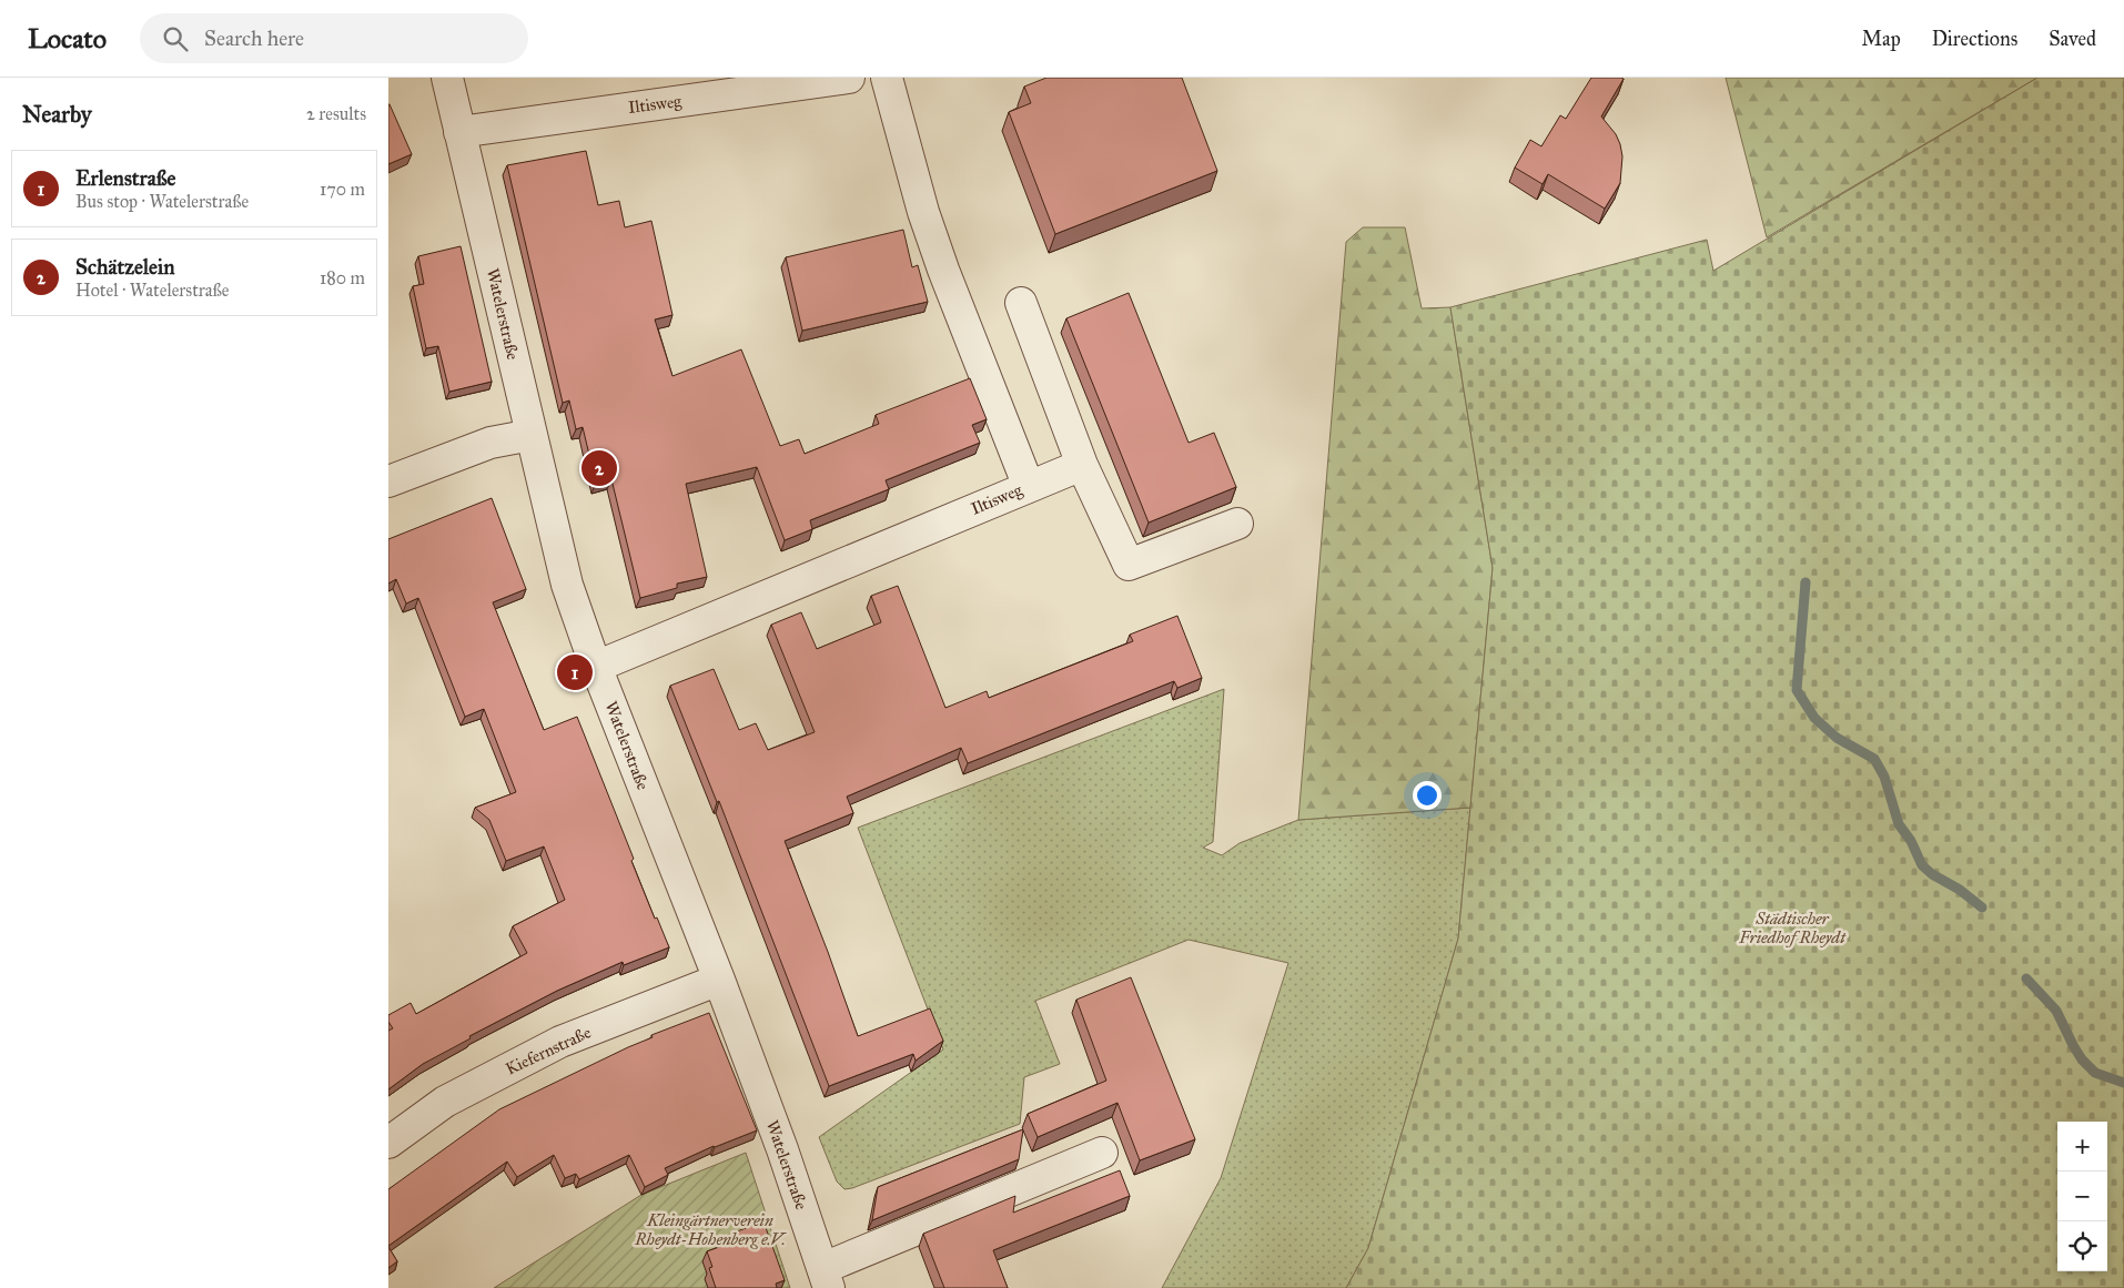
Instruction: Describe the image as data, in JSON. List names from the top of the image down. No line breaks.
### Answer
{"streets":{"street":["Iltisweg","Watelerstraße","Kiefernstraße"]},"crossings":[["Iltisweg","Watelerstraße"],["Watelerstraße","Kiefernstraße"]],"parks":["Städtischer Friedhof Rheydt","Kleingärtnerverein Rheydt-Hohenberg e.V."],"page":{"header":"Locato","search":"Search here","nav":["Map","Directions","Saved"],"heading":["Nearby","2 results"],"list":[{"mark":"1","name":"Erlenstraße","note":"Bus stop · Watelerstraße","value":"170 m"},{"mark":"2","name":"Schätzelein","note":"Hotel · Watelerstraße","value":"180 m"}],"pins":["2","1"],"map_buttons":["+","−"]}}
